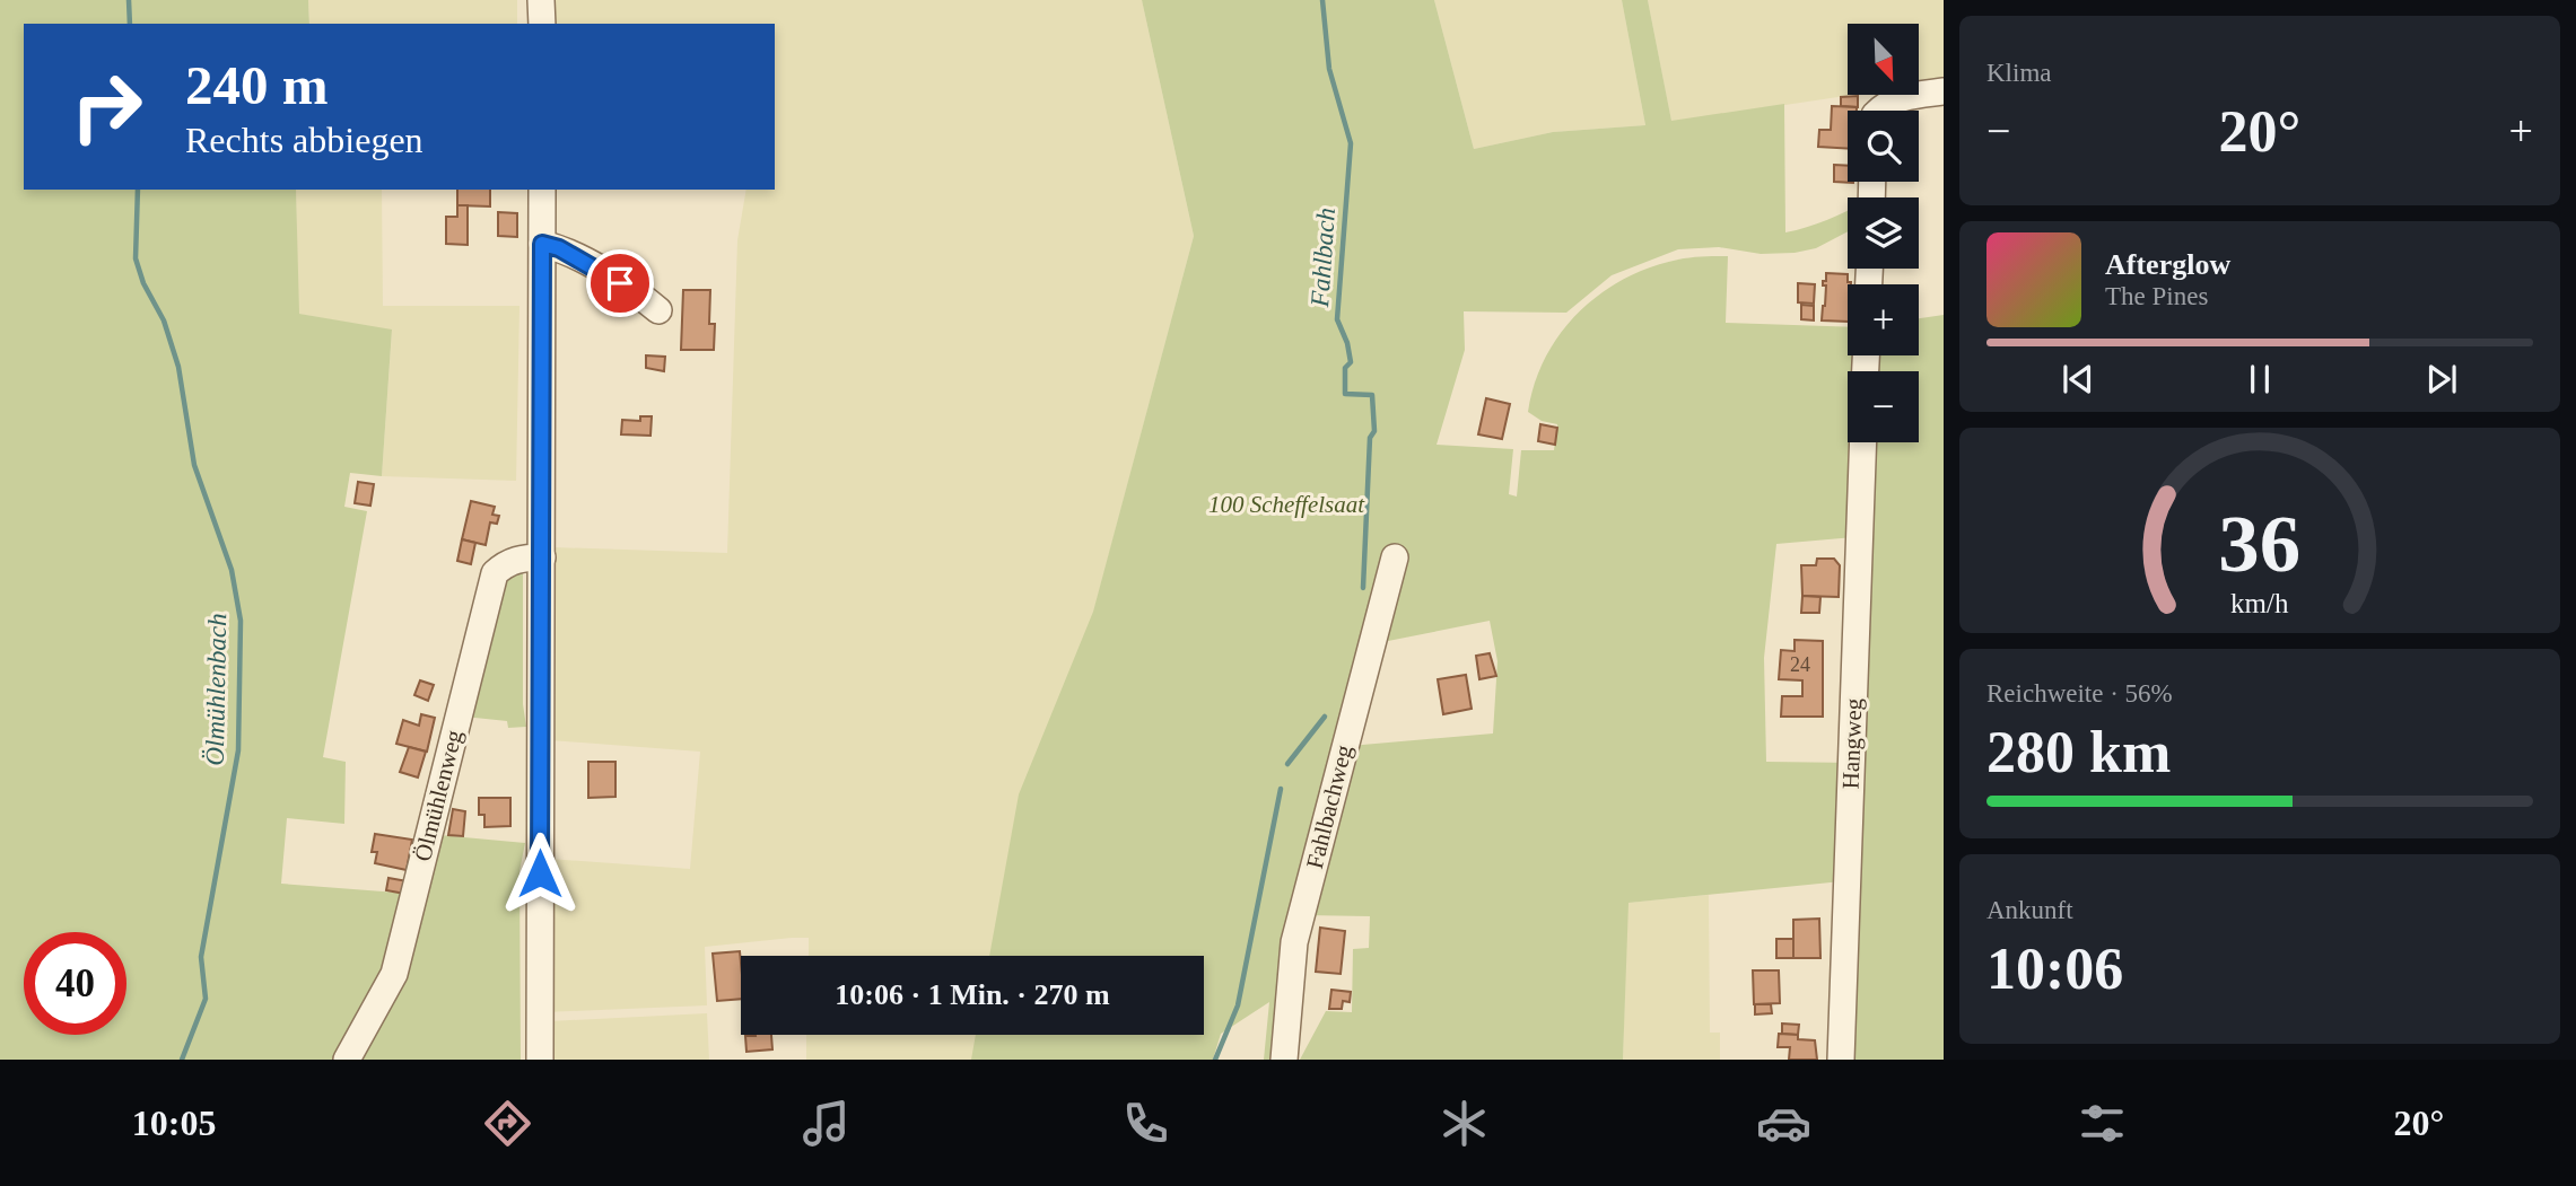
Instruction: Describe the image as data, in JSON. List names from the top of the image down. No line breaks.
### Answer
{"streets":{"street":["Hangweg","Ölmühlenweg","Fahlbachweg"]},"water":["Fahlbach","Ölmühlenbach"],"parks":["100 Scheffelsaat"],"house_numbers":["24"],"north":"bottom right","page":{"tile":["Klima",["Reichweite · 56%","280 km"],["Ankunft","10:06"]],"map_buttons":["+","−"],"turn":["240 m","Rechts abbiegen"],"heat":["−","20°","+"],"song":["Afterglow","The Pines"],"limit":"40","trip":"10:06 · 1 Min. · 270 m","tabs":["10:05","20°"],"gauge":["36","km/h"]}}
